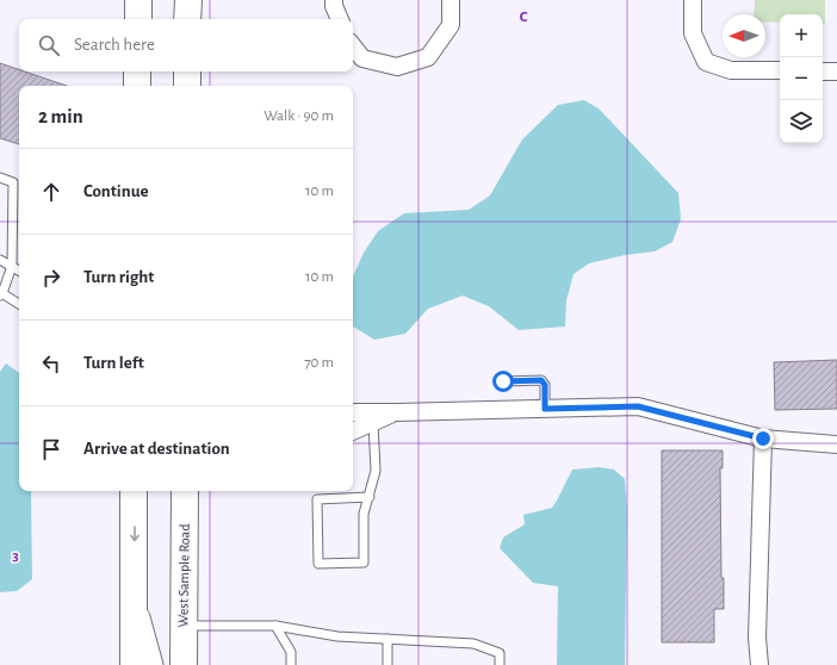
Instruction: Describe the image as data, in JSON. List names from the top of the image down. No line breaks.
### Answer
{"streets":{"main road":["West Sample Road"]},"north":"left","page":{"map_buttons":["+","−"],"search":"Search here","heading":["2 min","Walk · 90 m"],"list":[["Continue","10 m"],["Turn right","10 m"],["Turn left","70 m"],"Arrive at destination"]},"grid":{"columns":["C"],"rows":["3"]}}
